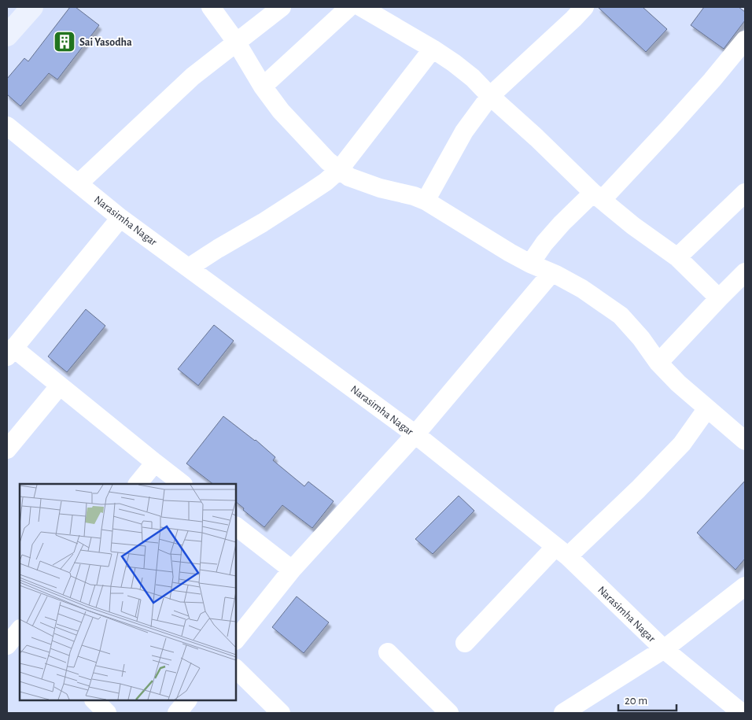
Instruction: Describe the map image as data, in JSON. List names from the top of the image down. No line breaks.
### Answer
{"streets":{"street":["Narasimha Nagar"]},"places":{"building":["Sai Yasodha"]},"scale_bar":"20 m"}
